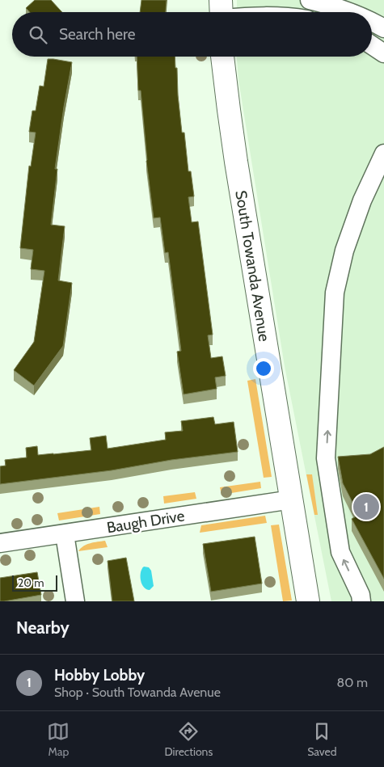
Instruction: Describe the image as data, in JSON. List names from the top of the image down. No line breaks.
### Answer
{"streets":{"main road":["South Towanda Avenue"],"street":["Baugh Drive"]},"crossings":[["South Towanda Avenue","Baugh Drive"]],"scale_bar":"20 m","page":{"search":"Search here","pins":"1","scale":"20 m","heading":"Nearby","list":[{"mark":"1","name":"Hobby Lobby","note":"Shop · South Towanda Avenue","value":"80 m"}],"nav":["Map","Directions","Saved"]}}
